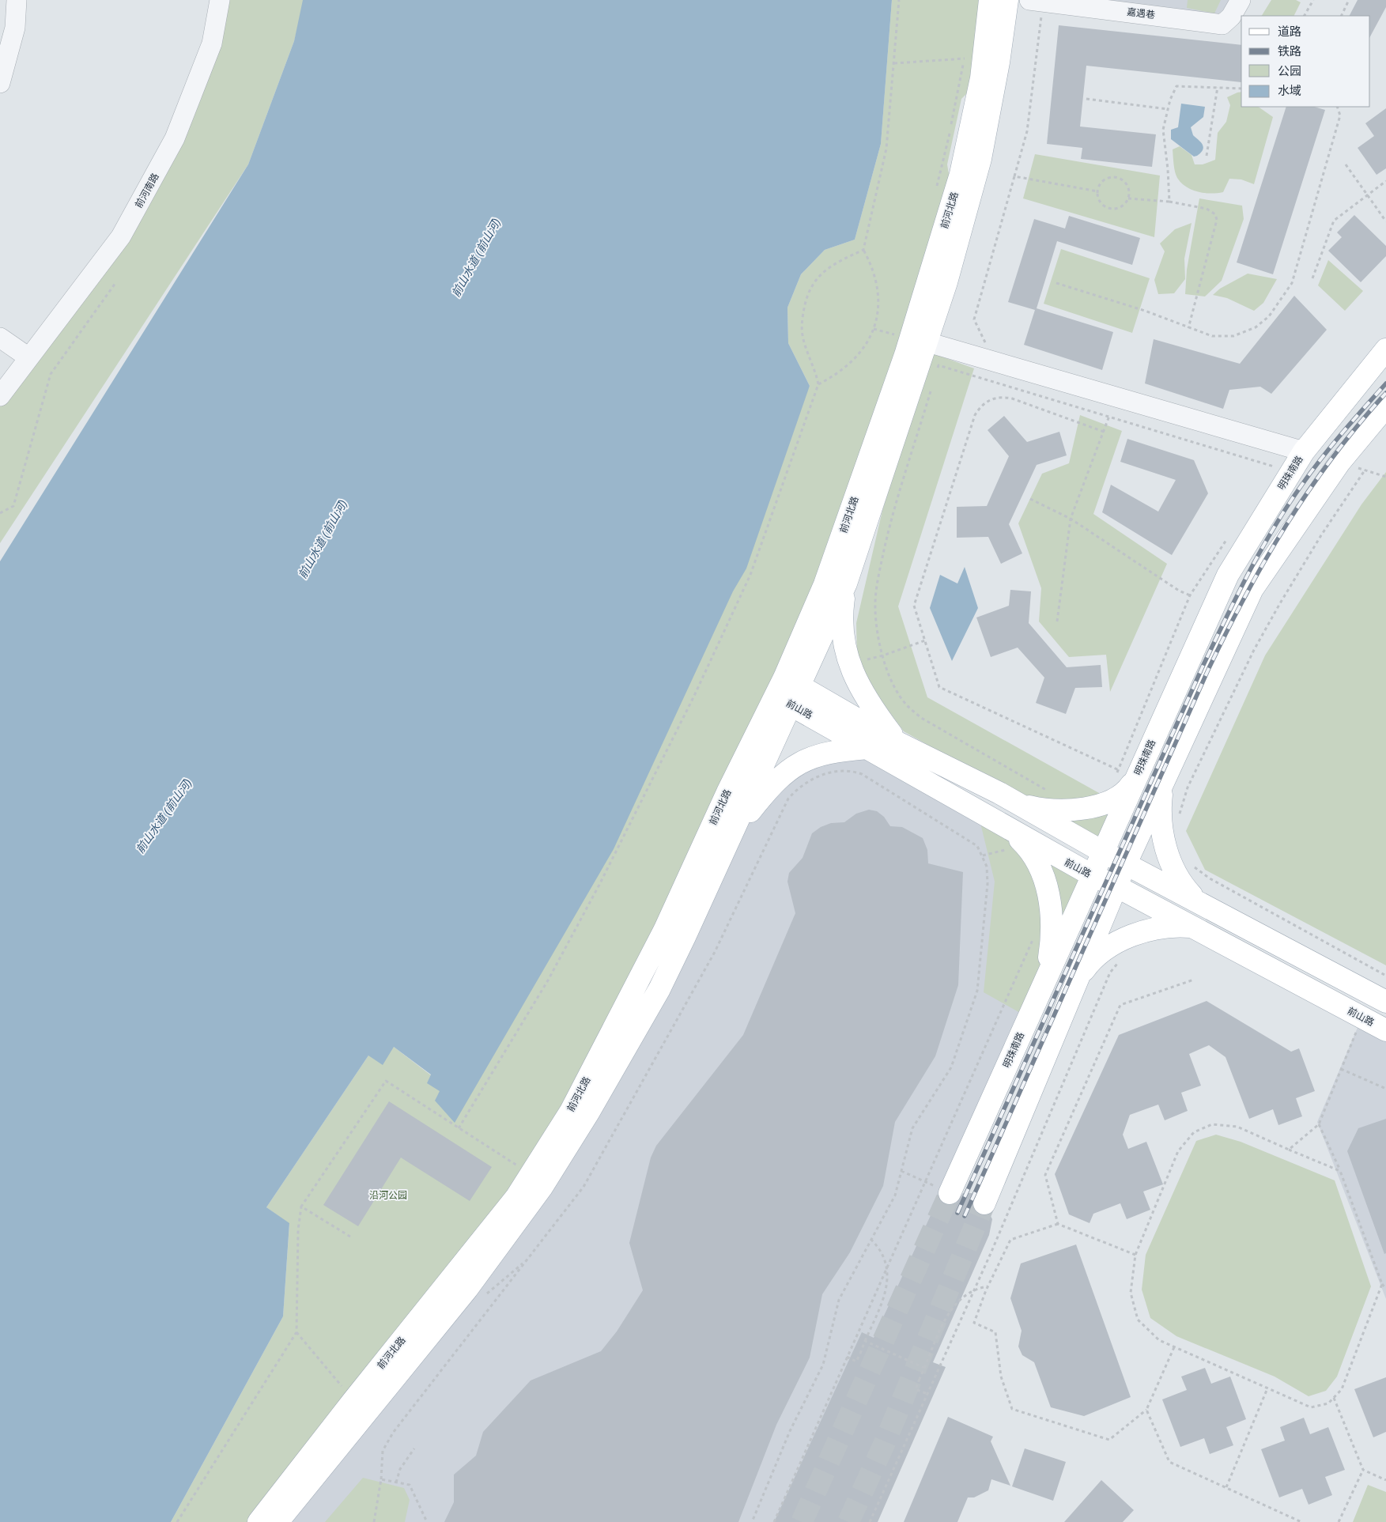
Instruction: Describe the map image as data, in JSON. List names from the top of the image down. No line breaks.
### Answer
{"streets":{"main road":["前河北路","明珠南路","前山路"],"street":["嘉遇巷","前河南路"]},"crossings":[["前河北路","前山路"],["明珠南路","前山路"]],"water":["前山水道 (前山河)"],"parks":["沿河公园"],"legend":["道路","铁路","公园","水域"]}
